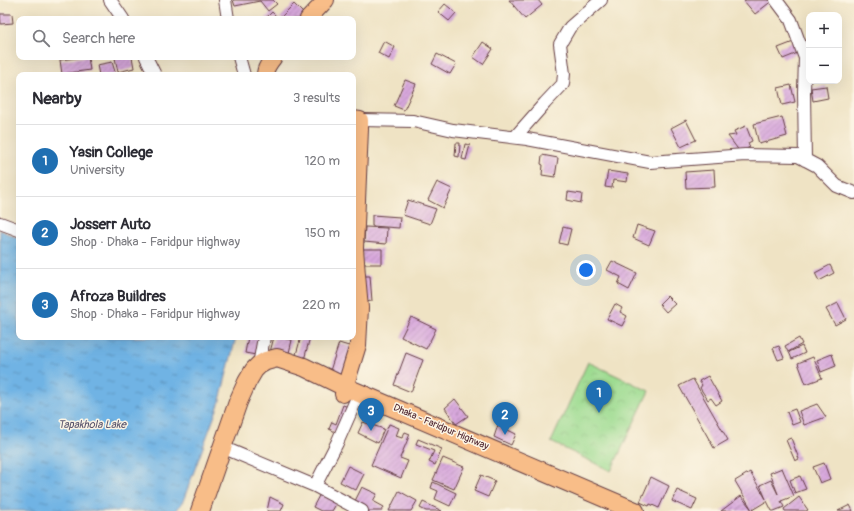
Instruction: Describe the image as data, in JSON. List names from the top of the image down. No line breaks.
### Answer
{"streets":{"highway":["Dhaka - Faridpur Highway"]},"water":["Tapakhola Lake"],"page":{"map_buttons":["+","−"],"search":"Search here","heading":["Nearby","3 results"],"list":[{"mark":"1","name":"Yasin College","note":"University","value":"120 m"},{"mark":"2","name":"Josserr Auto","note":"Shop · Dhaka - Faridpur Highway","value":"150 m"},{"mark":"3","name":"Afroza Buildres","note":"Shop · Dhaka - Faridpur Highway","value":"220 m"}],"pins":["1","3","2"]}}
